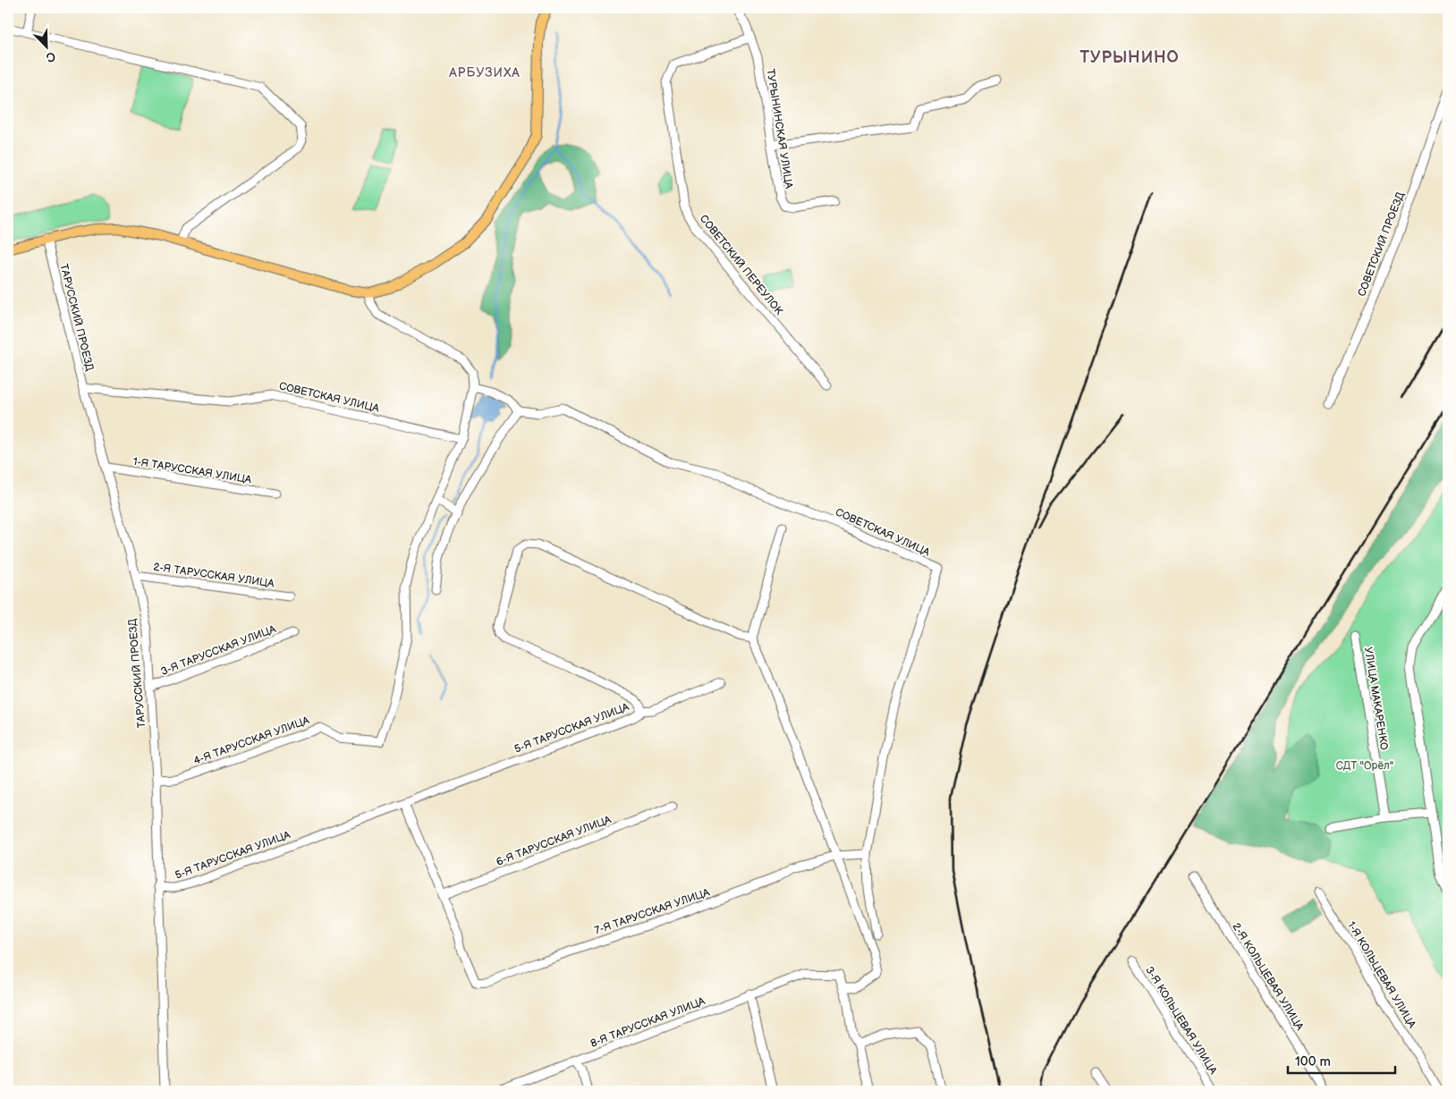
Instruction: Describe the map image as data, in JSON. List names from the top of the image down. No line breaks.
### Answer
{"streets":{"street":["ТУРЫНИНСКАЯ УЛИЦА","СОВЕТСКИЙ ПРОЕЗД","СОВЕТСКИЙ ПЕРЕУЛОК","ТАРУССКИЙ ПРОЕЗД","СОВЕТСКАЯ УЛИЦА","1-Я ТАРУССКАЯ УЛИЦА","2-Я ТАРУССКАЯ УЛИЦА","3-Я ТАРУССКАЯ УЛИЦА","УЛИЦА МАКАРЕНКО","5-Я ТАРУССКАЯ УЛИЦА","4-Я ТАРУССКАЯ УЛИЦА","6-Я ТАРУССКАЯ УЛИЦА","7-Я ТАРУССКАЯ УЛИЦА","1-Я КОЛЬЦЕВАЯ УЛИЦА","2-Я КОЛЬЦЕВАЯ УЛИЦА","3-Я КОЛЬЦЕВАЯ УЛИЦА","8-Я ТАРУССКАЯ УЛИЦА"]},"crossings":[["ТУРЫНИНСКАЯ УЛИЦА","СОВЕТСКИЙ ПЕРЕУЛОК"],["ТАРУССКИЙ ПРОЕЗД","СОВЕТСКАЯ УЛИЦА"],["ТАРУССКИЙ ПРОЕЗД","1-Я ТАРУССКАЯ УЛИЦА"],["ТАРУССКИЙ ПРОЕЗД","2-Я ТАРУССКАЯ УЛИЦА"],["ТАРУССКИЙ ПРОЕЗД","3-Я ТАРУССКАЯ УЛИЦА"],["ТАРУССКИЙ ПРОЕЗД","5-Я ТАРУССКАЯ УЛИЦА"],["ТАРУССКИЙ ПРОЕЗД","4-Я ТАРУССКАЯ УЛИЦА"],["СОВЕТСКАЯ УЛИЦА","7-Я ТАРУССКАЯ УЛИЦА"],["6-Я ТАРУССКАЯ УЛИЦА","7-Я ТАРУССКАЯ УЛИЦА"]],"districts":["ТУРЫНИНО","АРБУЗИХА"],"parks":["СДТ \"Орёл\""],"scale_bar":"100 m","north":"bottom right"}
